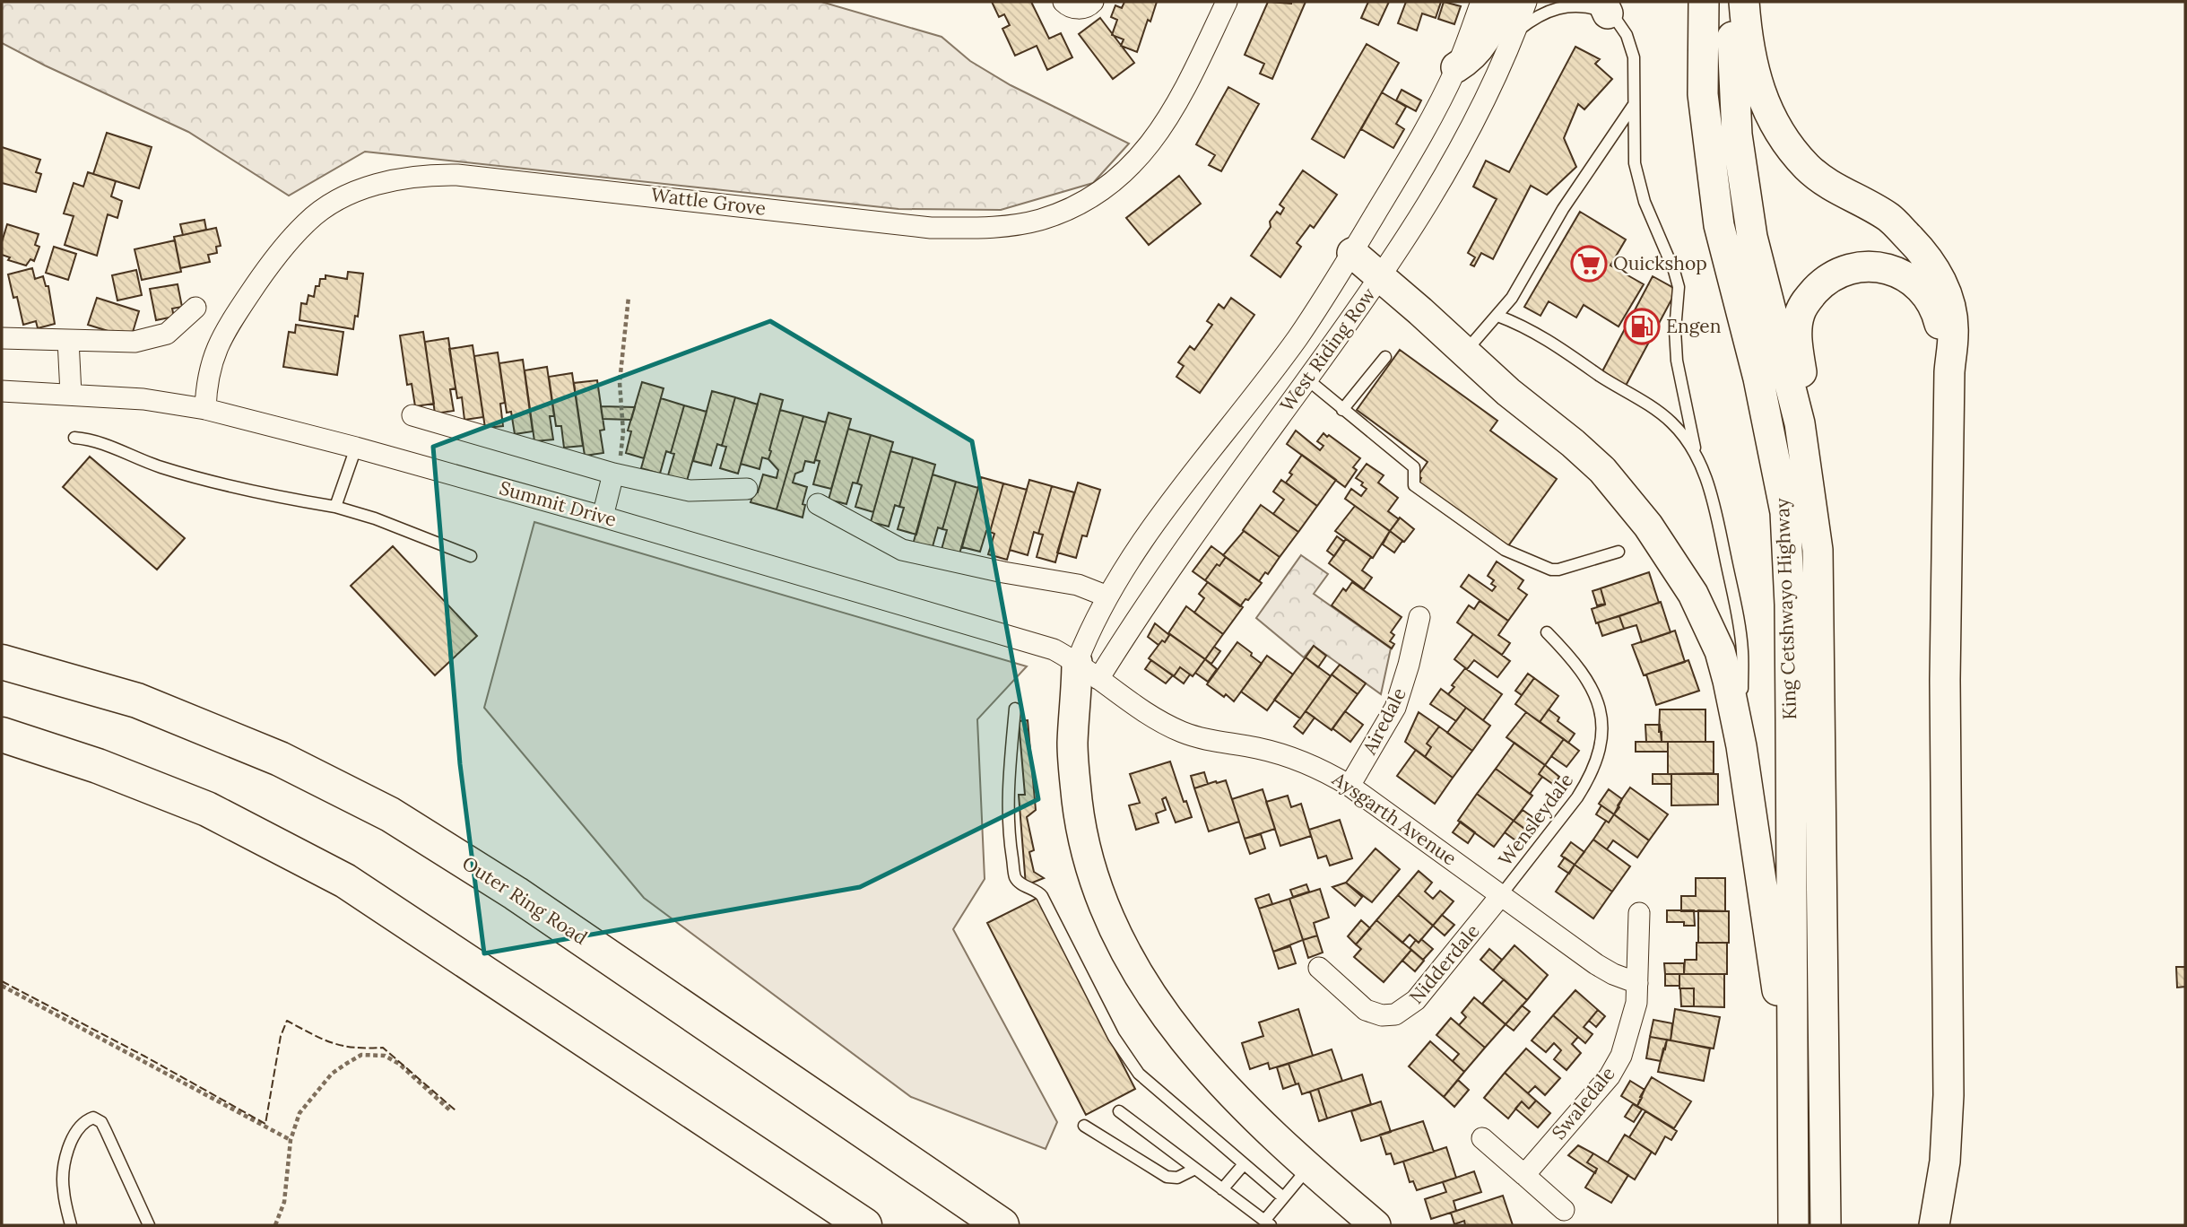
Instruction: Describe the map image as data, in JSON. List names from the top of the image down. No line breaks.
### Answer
{"streets":{"highway":["Outer Ring Road"],"main road":["King Cetshwayo Highway"],"street":["Wattle Grove","West Riding Row","Summit Drive","Airedale","Aysgarth Avenue","Nidderdale","Swaledale"],"lane":["Wensleydale"]},"crossings":[["Wattle Grove","Summit Drive"],["West Riding Row","Summit Drive"],["West Riding Row","Aysgarth Avenue"],["Summit Drive","Aysgarth Avenue"],["Airedale","Aysgarth Avenue"],["Aysgarth Avenue","Wensleydale"],["Aysgarth Avenue","Nidderdale"],["Aysgarth Avenue","Swaledale"],["Wensleydale","Nidderdale"]],"places":{"supermarket":["Quickshop"],"fuel station":["Engen"]}}
